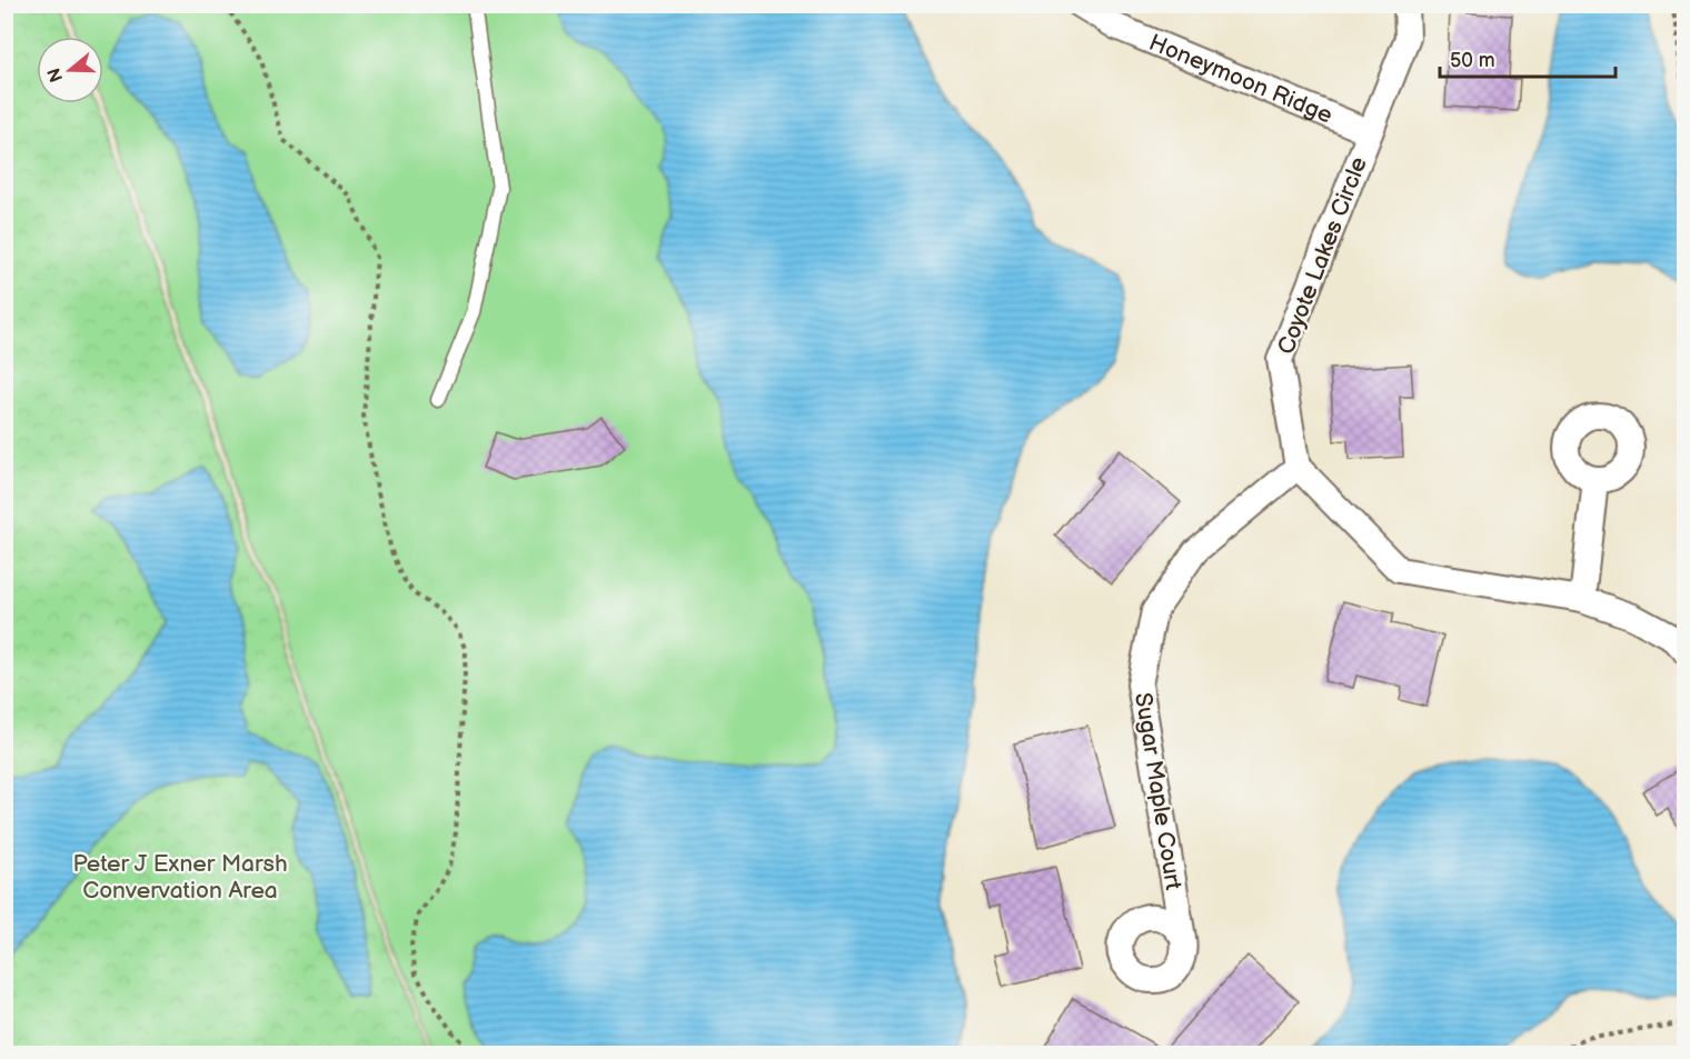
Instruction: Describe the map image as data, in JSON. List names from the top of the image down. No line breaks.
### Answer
{"streets":{"street":["Honeymoon Ridge","Coyote Lakes Circle","Sugar Maple Court"]},"crossings":[["Honeymoon Ridge","Coyote Lakes Circle"],["Coyote Lakes Circle","Sugar Maple Court"]],"parks":["Peter J Exner Marsh Convervation Area"],"scale_bar":"50 m","north":"left"}
